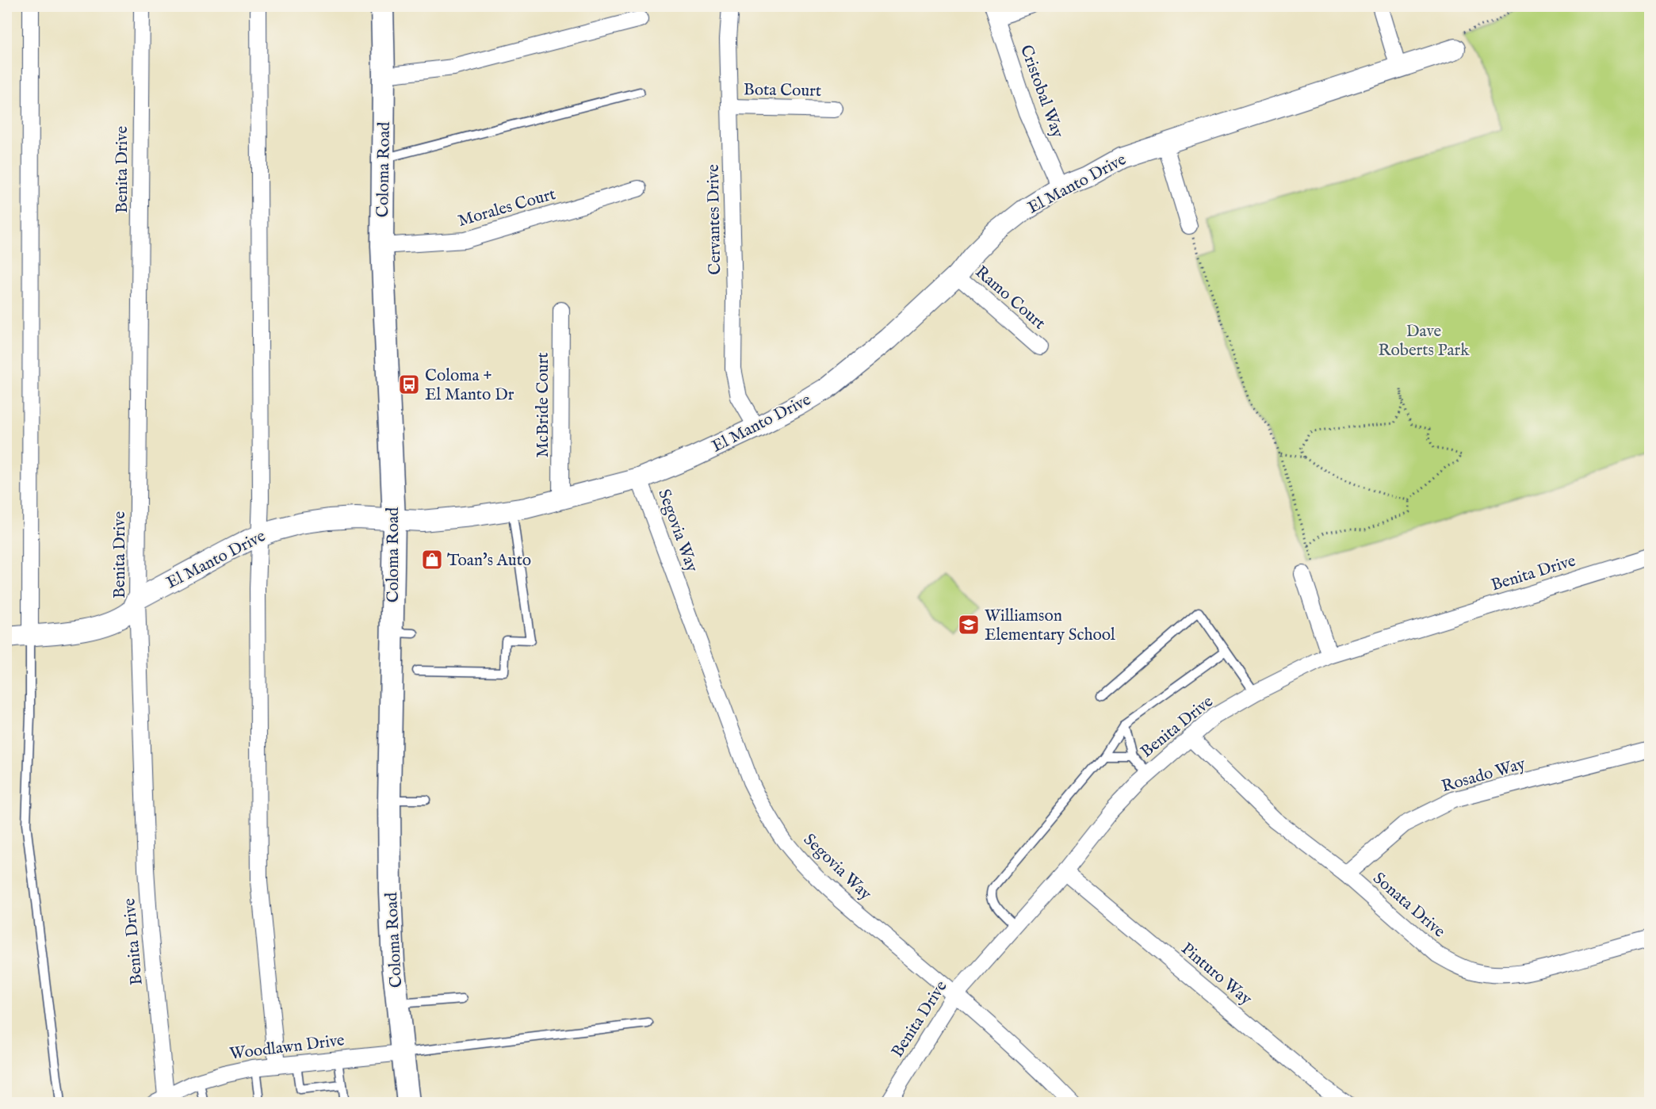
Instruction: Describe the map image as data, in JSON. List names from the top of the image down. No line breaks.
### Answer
{"streets":{"main road":["Coloma Road"],"street":["Bota Court","Cristobal Way","Benita Drive","El Manto Drive","Morales Court","Cervantes Drive","Ramo Court","McBride Court","Segovia Way","Rosado Way","Sonata Drive","Pinturo Way","Woodlawn Drive"]},"crossings":[["Bota Court","Cervantes Drive"],["Cristobal Way","El Manto Drive"],["Benita Drive","El Manto Drive"],["Benita Drive","Segovia Way"],["Benita Drive","Sonata Drive"],["Benita Drive","Pinturo Way"],["Benita Drive","Woodlawn Drive"],["Coloma Road","El Manto Drive"],["Coloma Road","Morales Court"],["Coloma Road","Woodlawn Drive"],["El Manto Drive","Cervantes Drive"],["El Manto Drive","Ramo Court"],["El Manto Drive","McBride Court"],["El Manto Drive","Segovia Way"],["Rosado Way","Sonata Drive"]],"parks":["Dave Roberts Park"],"places":{"bus stop":["Coloma + El Manto Dr"],"shop":["Toan's Auto"],"school or university":["Williamson Elementary School"]}}
